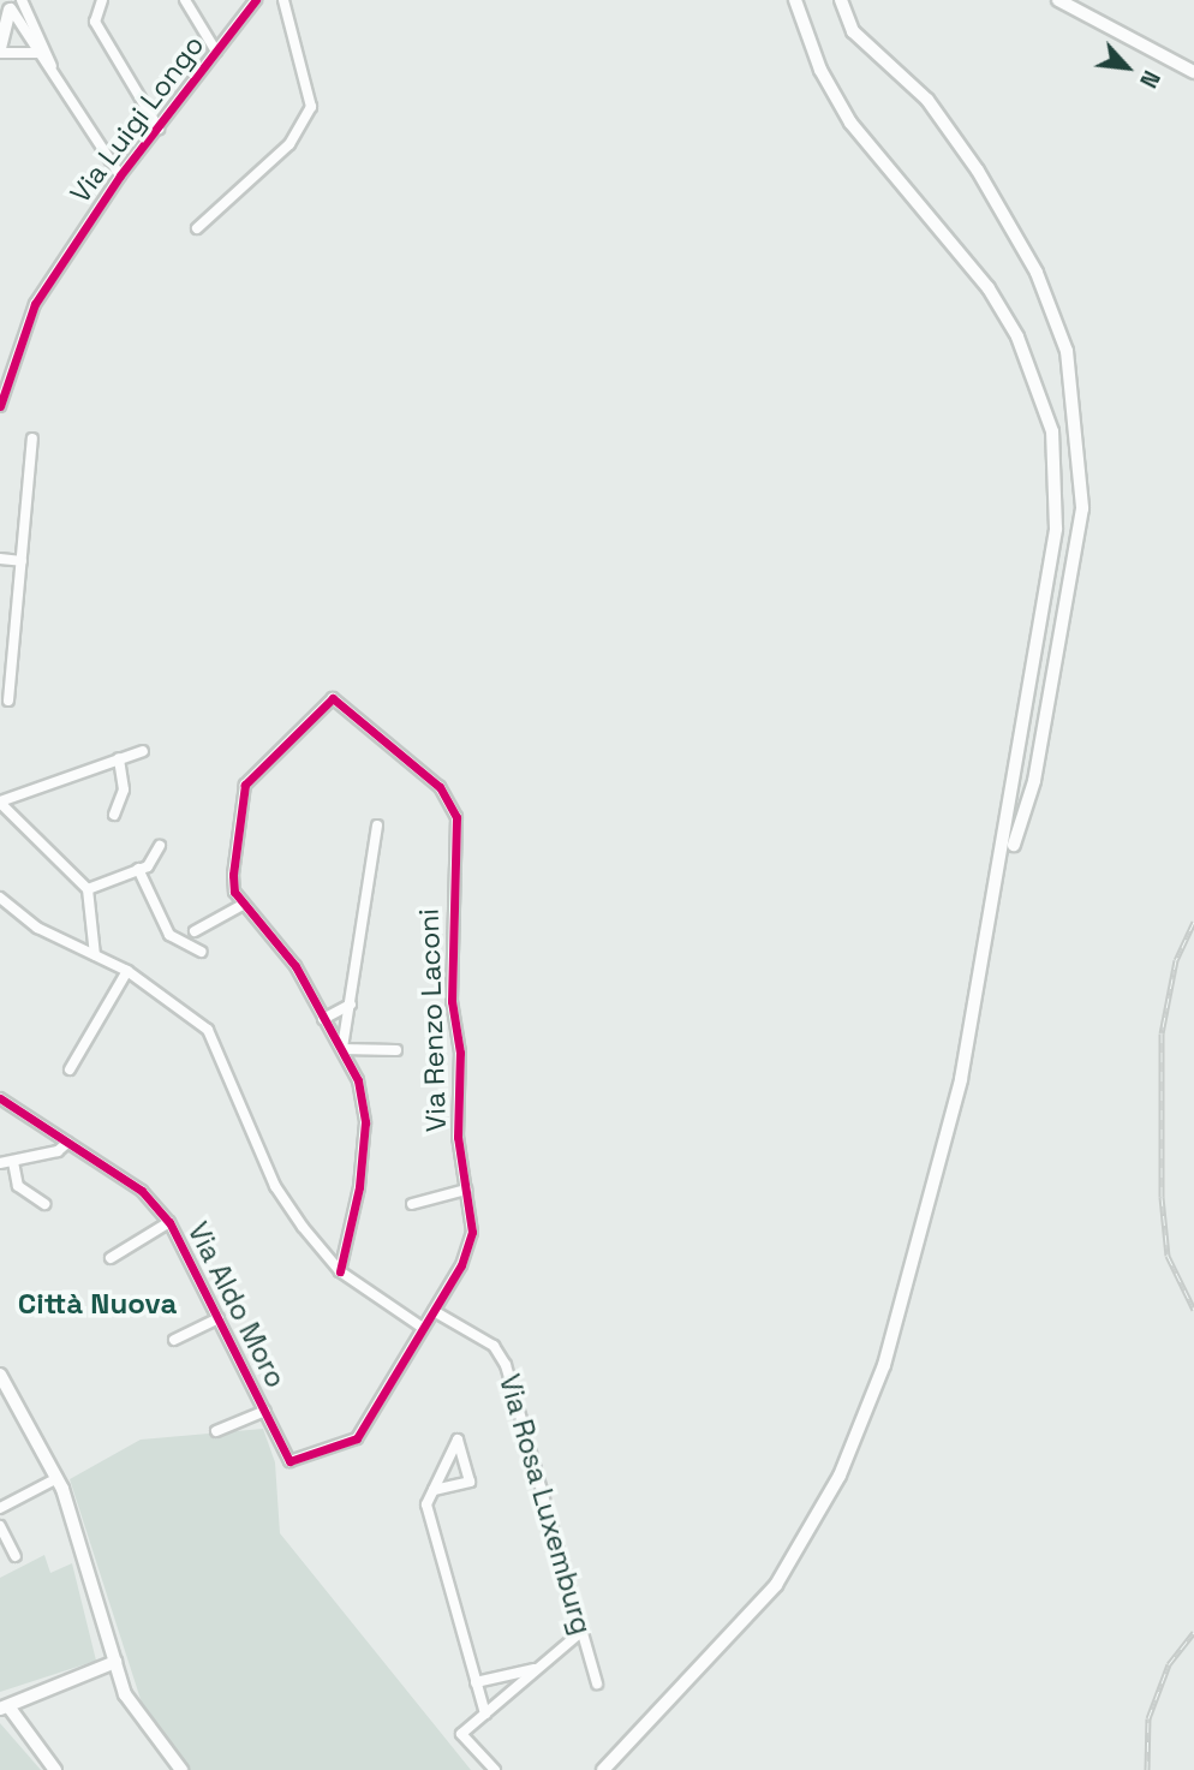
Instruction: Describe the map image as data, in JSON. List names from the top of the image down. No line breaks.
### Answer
{"streets":{"street":["Via Luigi Longo","Via Renzo Laconi","Via Aldo Moro","Via Rosa Luxemburg"]},"districts":["Città Nuova"],"north":"bottom right"}
